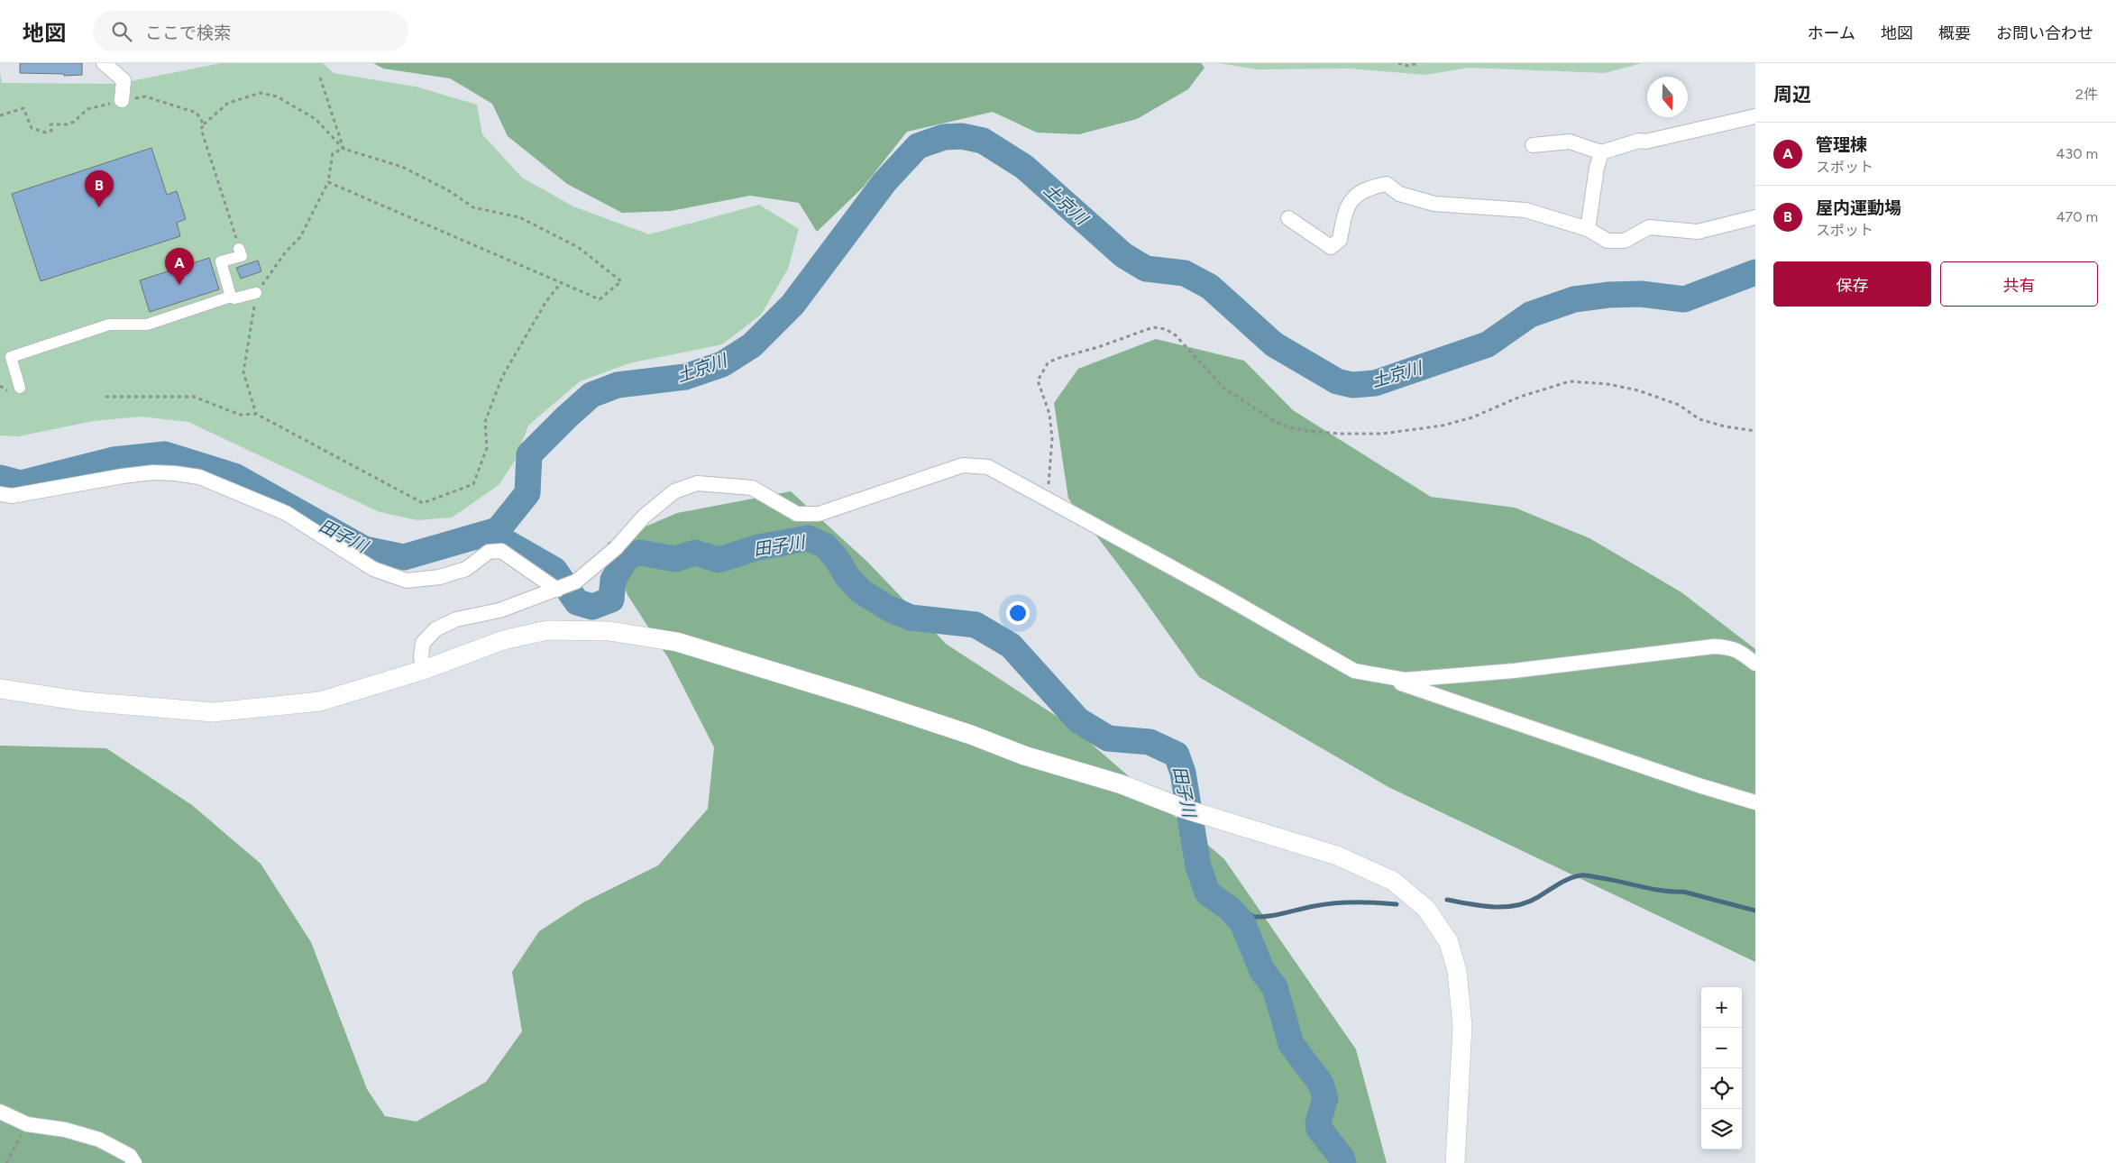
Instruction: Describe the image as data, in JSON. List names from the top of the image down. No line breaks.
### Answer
{"water":["土京川","田子川"],"north":"bottom","page":{"header":"地図","search":"ここで検索","nav":["ホーム","地図","概要","お問い合わせ"],"heading":["周辺","2件"],"list":[{"mark":"A","name":"管理棟","note":"スポット","value":"430 m"},{"mark":"B","name":"屋内運動場","note":"スポット","value":"470 m"}],"pins":["B","A"],"buttons":["保存","共有"],"map_buttons":["+","−"]}}
